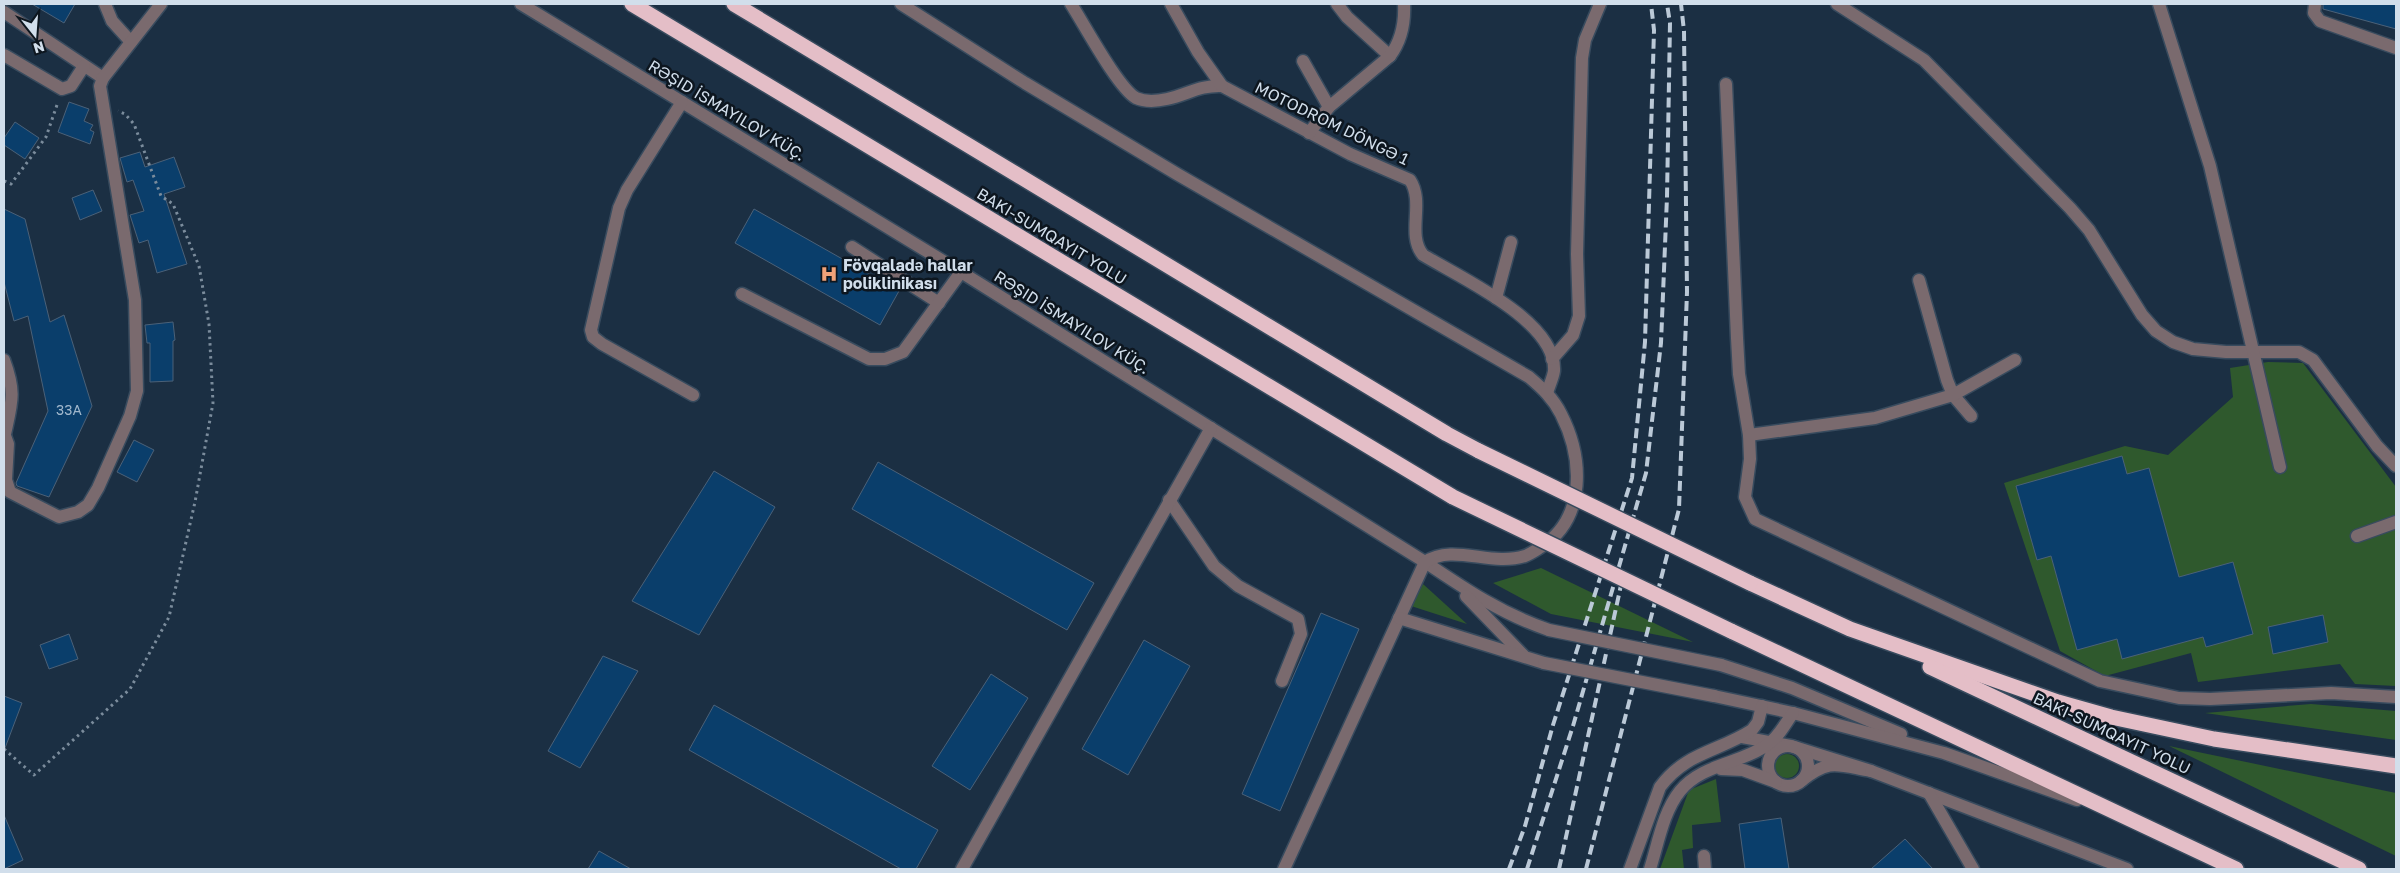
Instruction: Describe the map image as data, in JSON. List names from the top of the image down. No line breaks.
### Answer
{"streets":{"street":["MOTODROM DÖNGƏ 1"]},"places":{"hospital":["Fövqaladə hallar poliklinikası"]},"house_numbers":["33A"],"north":"bottom"}
